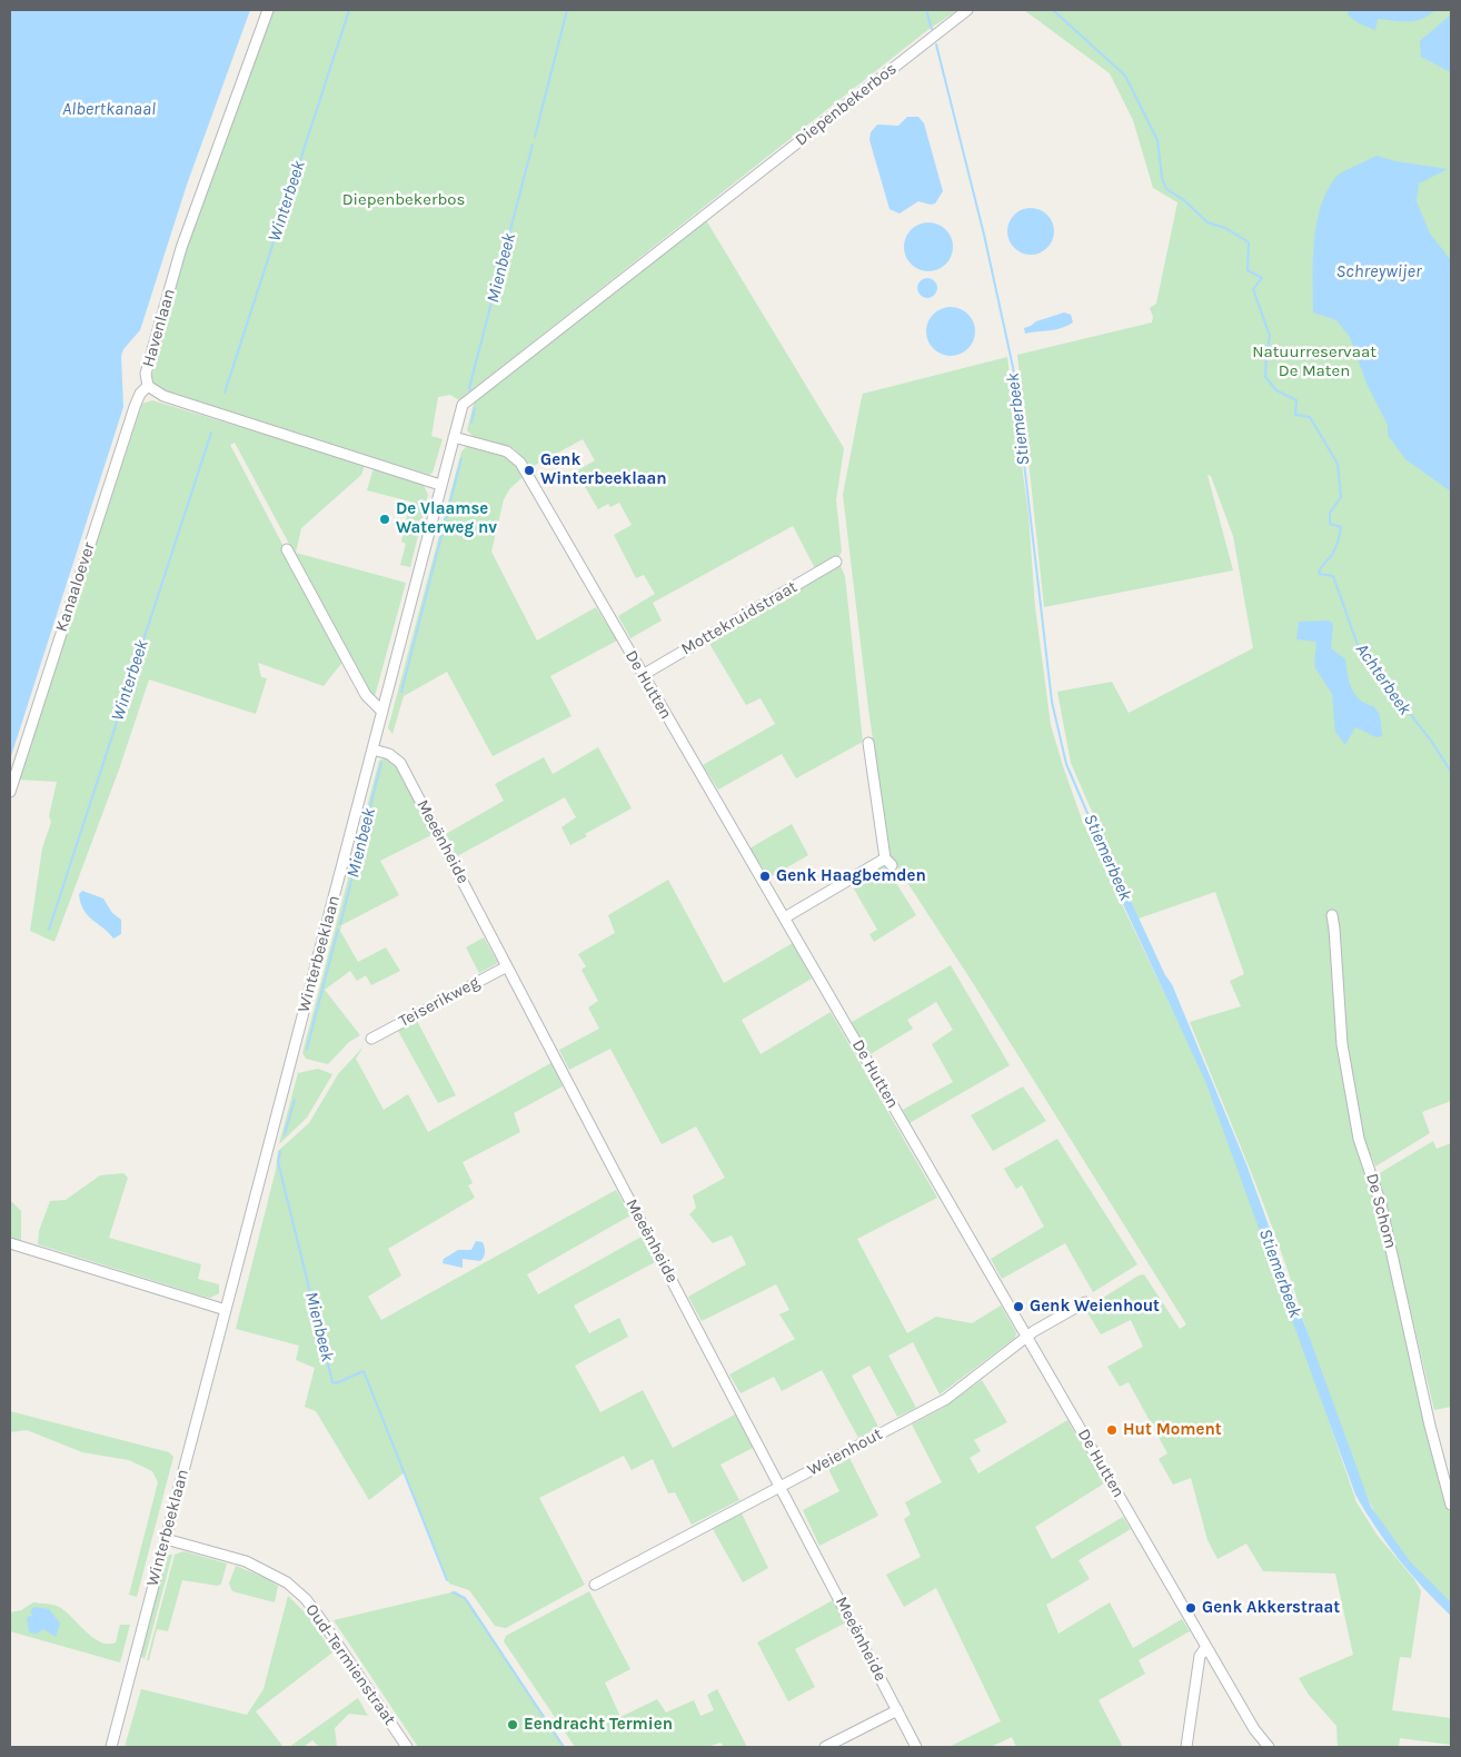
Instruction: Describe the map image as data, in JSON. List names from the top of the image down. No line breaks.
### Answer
{"streets":{"street":["Diepenbekerbos","Havenlaan","Kanaaloever","Mottekruidstraat","De Hutten","Meeënheide","Winterbeeklaan","Teiserikweg","De Schom","Weienhout","Oud-Termienstraat"]},"crossings":[["Diepenbekerbos","Winterbeeklaan"],["Havenlaan","Kanaaloever"],["Havenlaan","Winterbeeklaan"],["Mottekruidstraat","De Hutten"],["De Hutten","Winterbeeklaan"],["De Hutten","Weienhout"],["Meeënheide","Winterbeeklaan"],["Meeënheide","Teiserikweg"],["Meeënheide","Weienhout"],["Winterbeeklaan","Oud-Termienstraat"]],"water":["Albertkanaal","Winterbeek","Mienbeek","Schreywijer","Stiemerbeek","Achterbeek"],"parks":["Diepenbekerbos","Natuurreservaat De Maten"],"places":["Genk Winterbeeklaan","De Vlaamse Waterweg nv","Genk Haagbemden","Genk Weienhout","Hut Moment","Genk Akkerstraat","Eendracht Termien"]}
